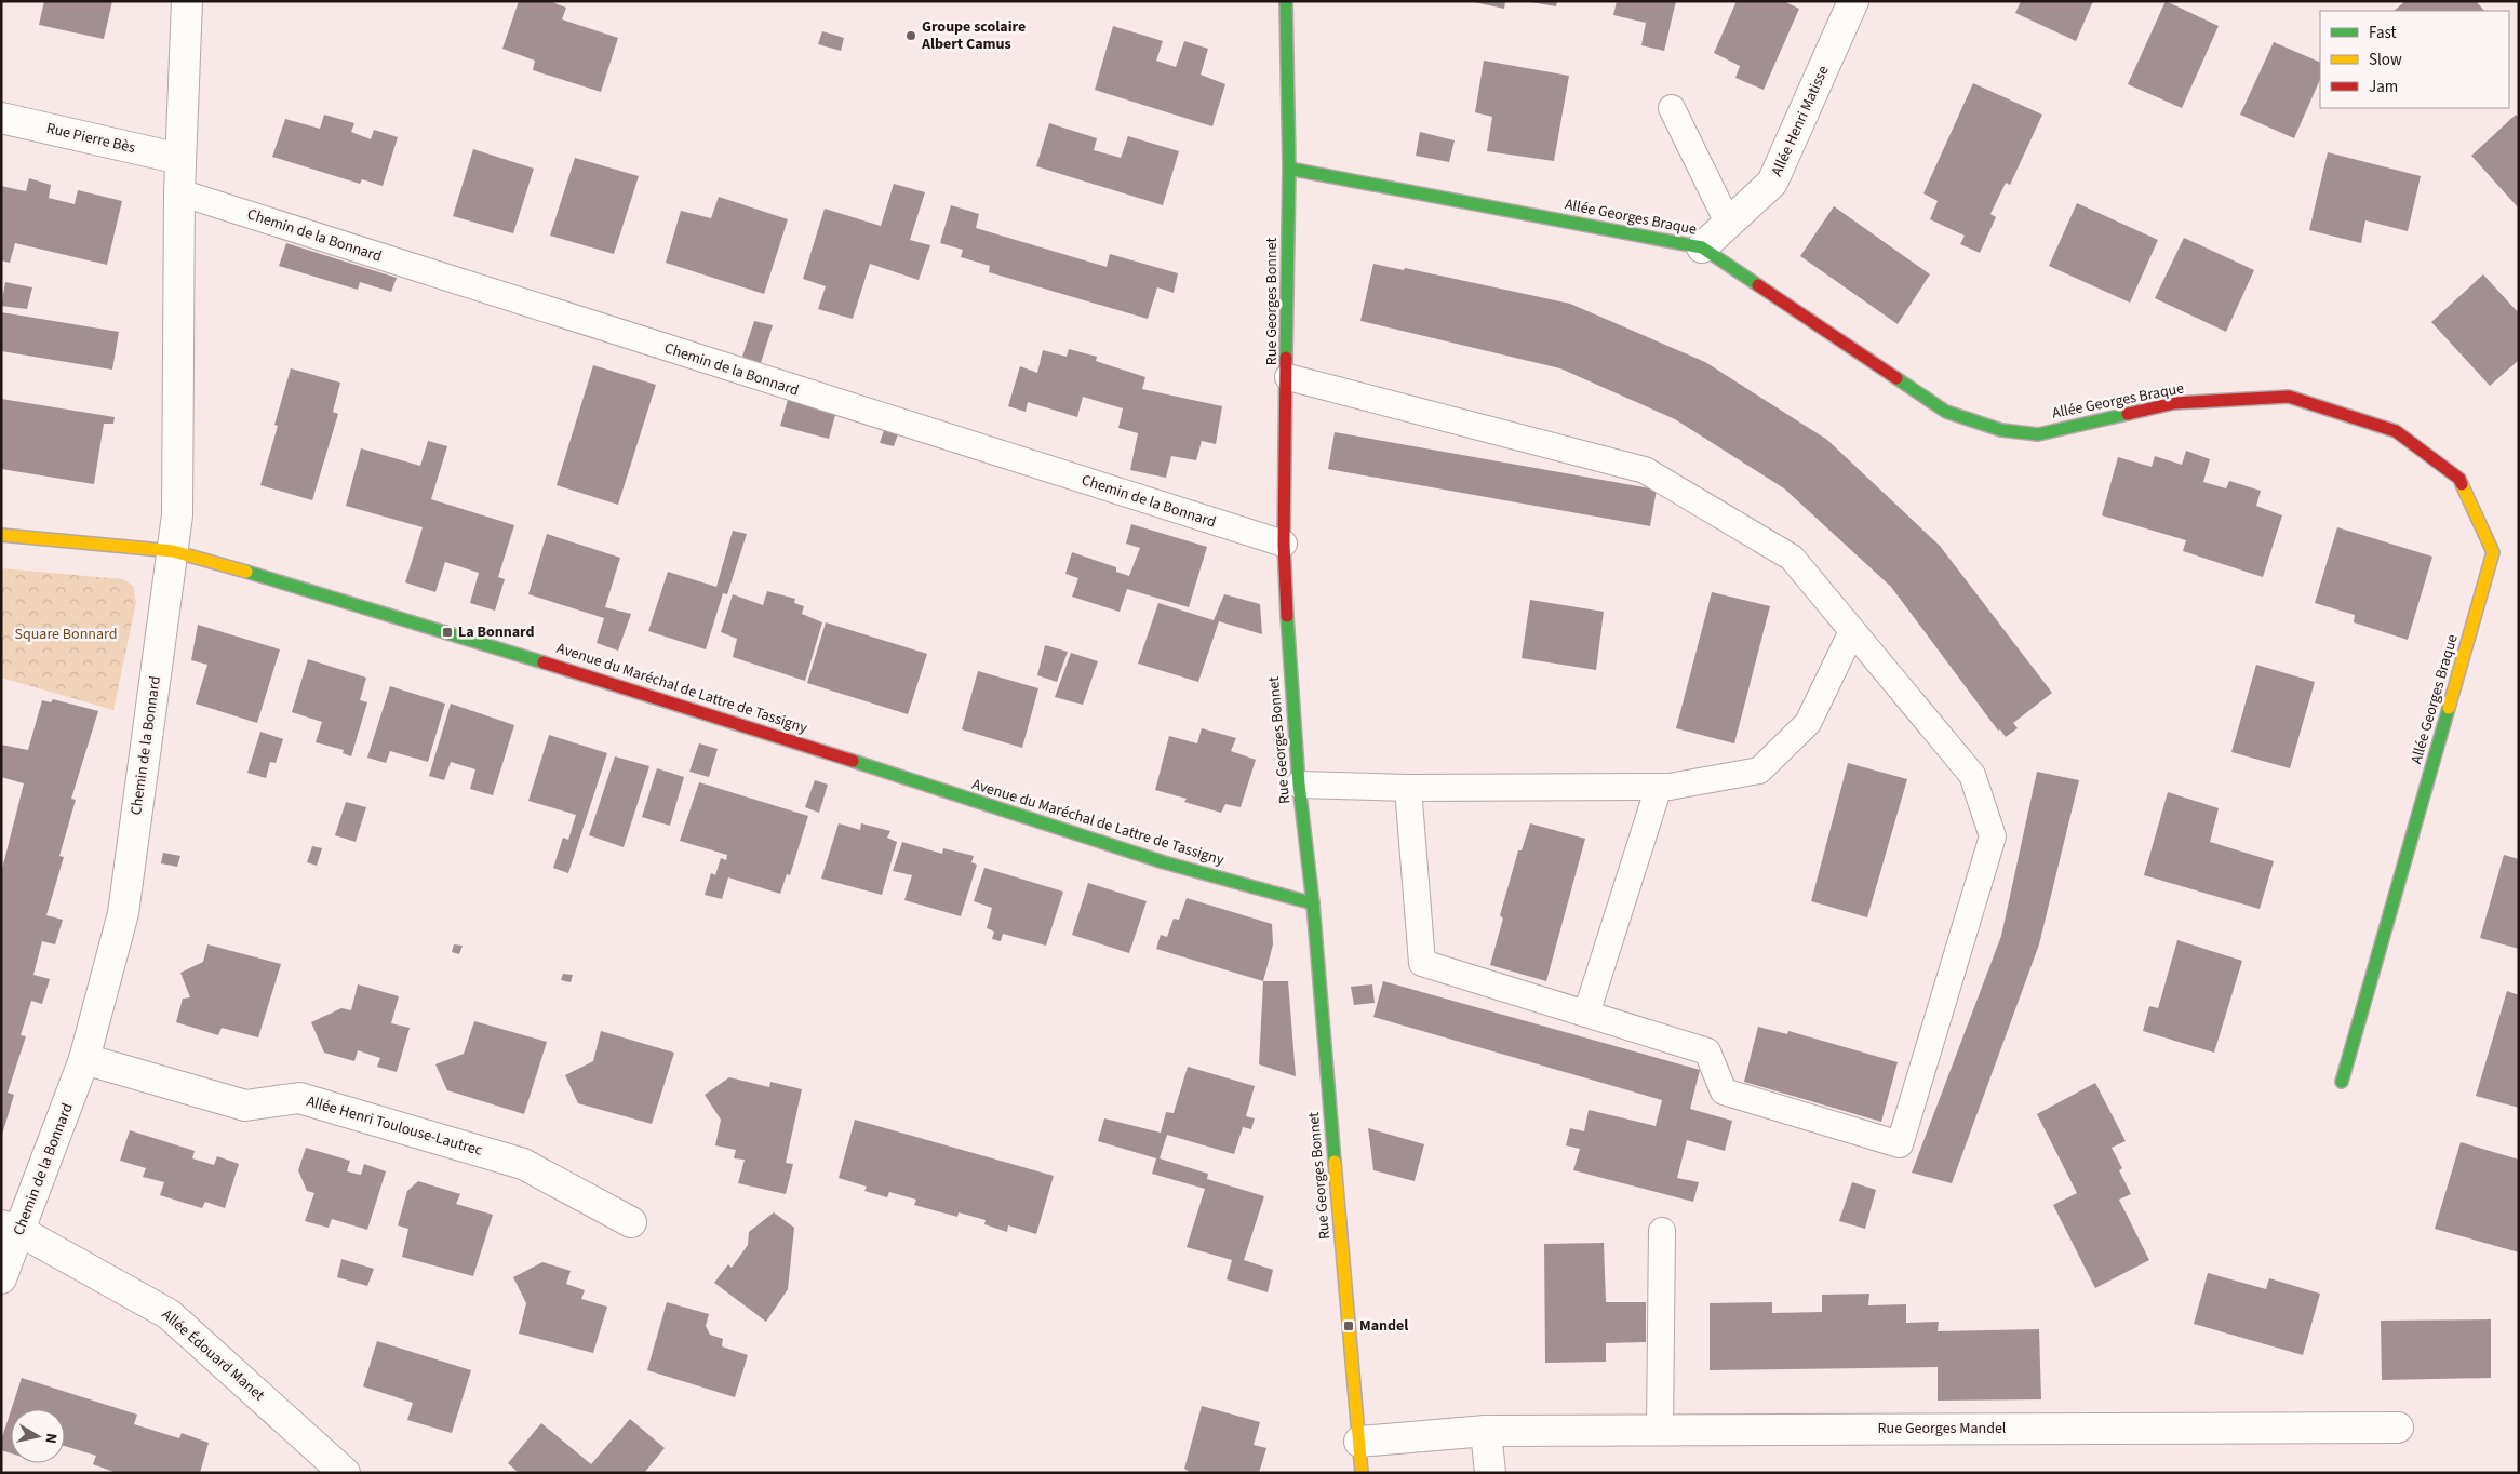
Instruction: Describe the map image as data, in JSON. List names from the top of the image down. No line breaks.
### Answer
{"streets":{"street":["Allée Henri Matisse","Rue Pierre Bès","Allée Georges Braque","Chemin de la Bonnard","Rue Georges Bonnet","Avenue du Maréchal de Lattre de Tassigny","Allée Henri Toulouse-Lautrec","Allée Édouard Manet","Rue Georges Mandel"]},"crossings":[["Allée Henri Matisse","Allée Georges Braque"],["Rue Pierre Bès","Chemin de la Bonnard"],["Allée Georges Braque","Rue Georges Bonnet"],["Chemin de la Bonnard","Rue Georges Bonnet"],["Chemin de la Bonnard","Avenue du Maréchal de Lattre de Tassigny"],["Chemin de la Bonnard","Allée Henri Toulouse-Lautrec"],["Chemin de la Bonnard","Allée Édouard Manet"],["Rue Georges Bonnet","Avenue du Maréchal de Lattre de Tassigny"],["Rue Georges Bonnet","Rue Georges Mandel"]],"parks":["Square Bonnard"],"places":{"other":["Groupe scolaire Albert Camus"],"transit":["La Bonnard","Mandel"]},"legend":["Fast","Slow","Jam"],"north":"right"}
